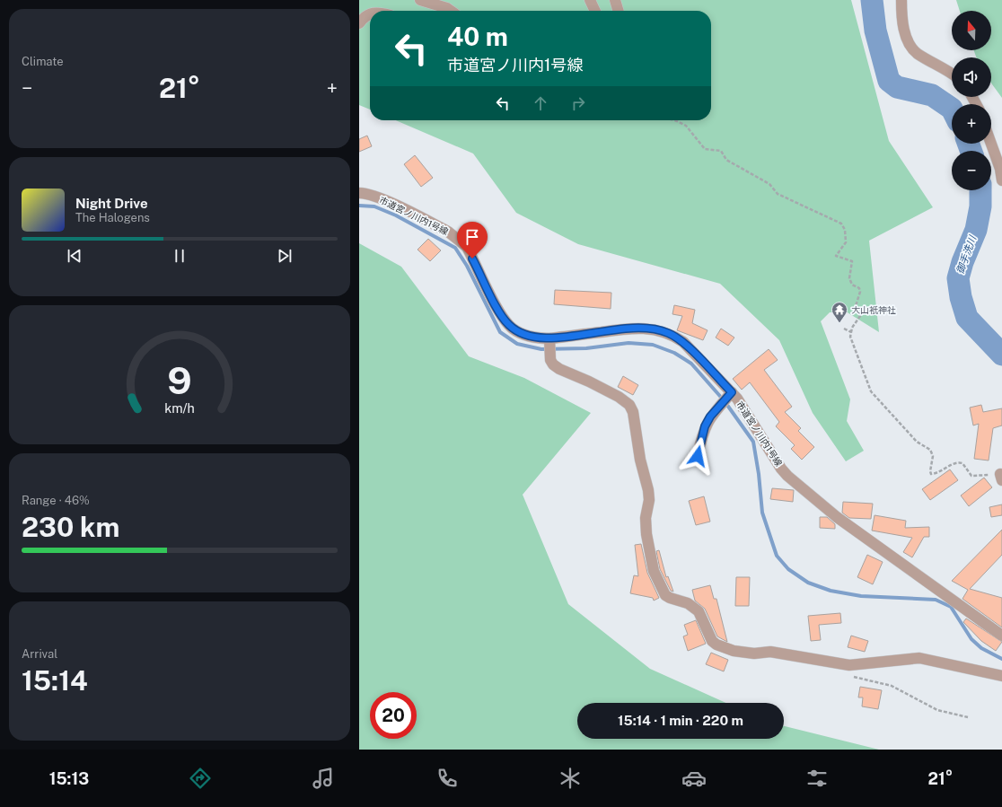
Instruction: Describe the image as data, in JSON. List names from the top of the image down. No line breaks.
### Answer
{"streets":{"street":["市道宮ノ川内1号線"]},"water":["御手洗川"],"places":{"temple":["大山衹神社"]},"north":"top","page":{"tile":["Climate",["Range · 46%","230 km"],["Arrival","15:14"]],"map_buttons":["+","−"],"turn":["40 m","市道宮ノ川内1号線"],"heat":["−","21°","+"],"song":["Night Drive","The Halogens"],"limit":"20","trip":"15:14 · 1 min · 220 m","tabs":["15:13","21°"],"gauge":["9","km/h"]}}
